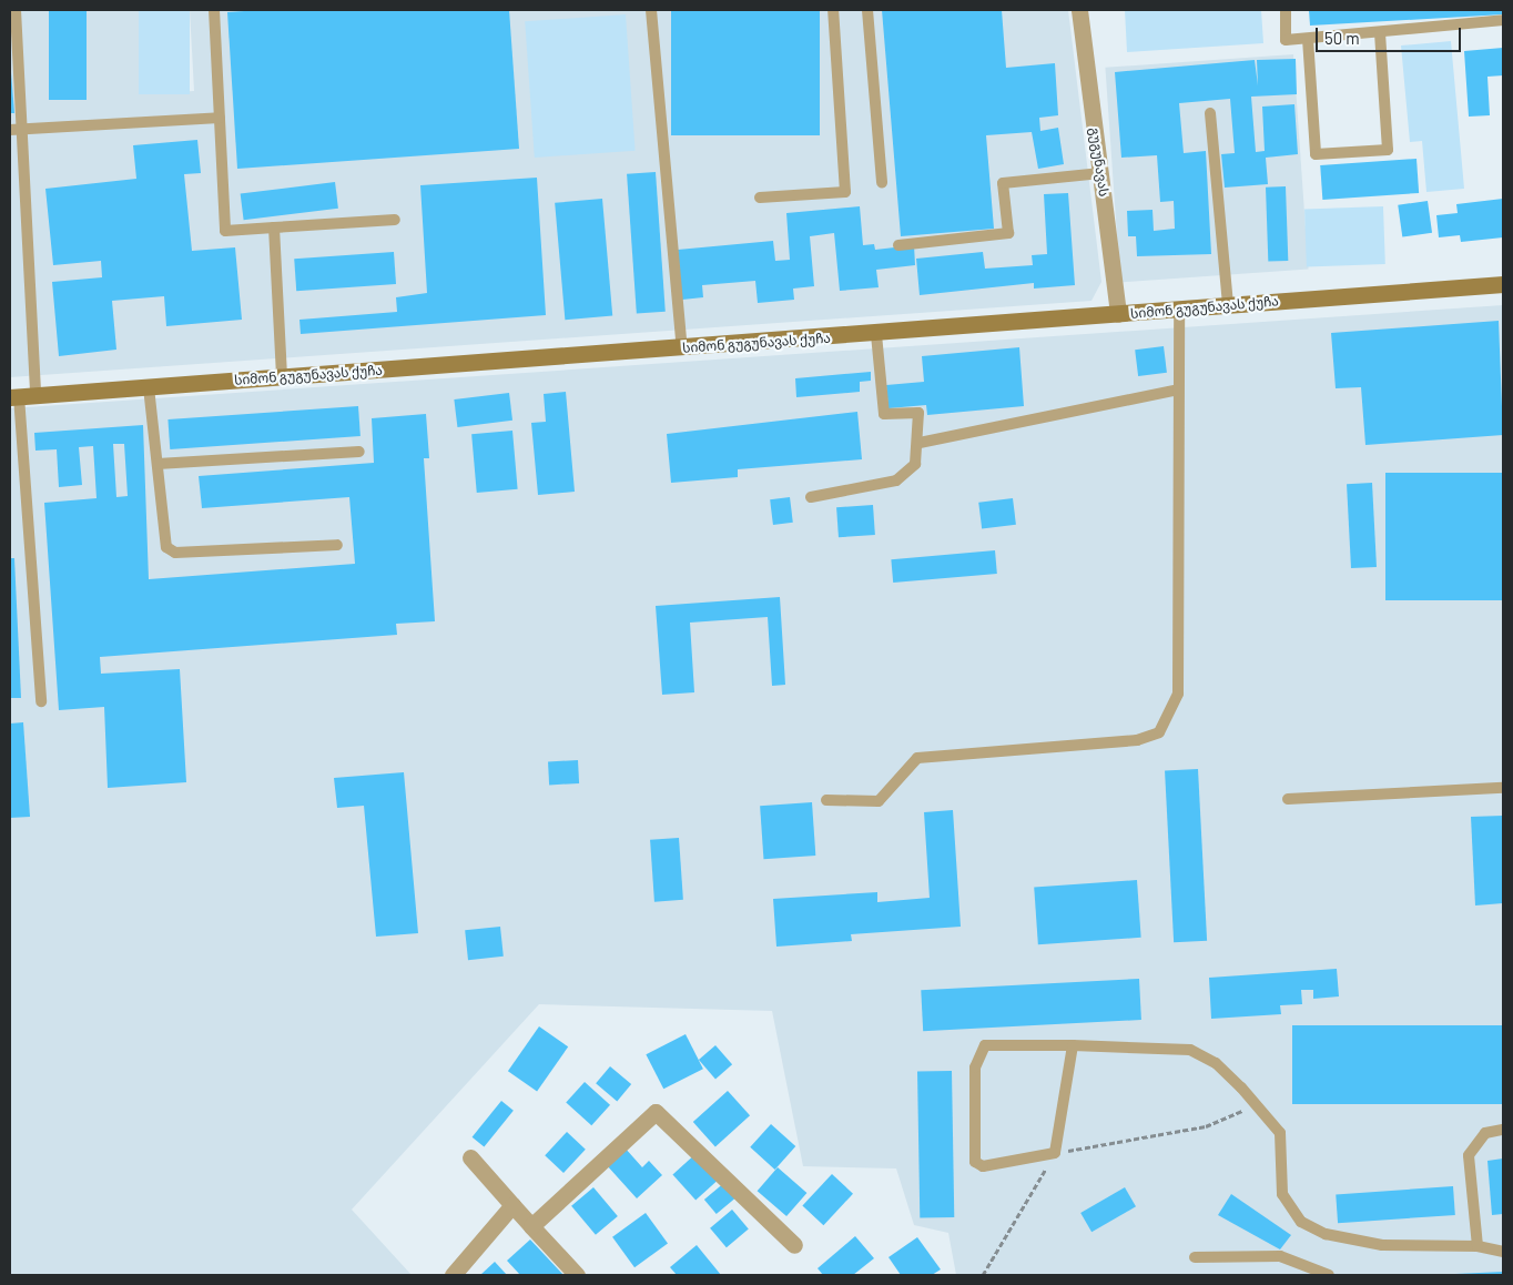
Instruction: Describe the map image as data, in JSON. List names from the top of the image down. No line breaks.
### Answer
{"streets":{"main road":["სიმონ გუგუნავას ქუჩა"],"street":["გუგუნავას"]},"crossings":[["გუგუნავას","სიმონ გუგუნავას ქუჩა"]],"scale_bar":"50 m"}
